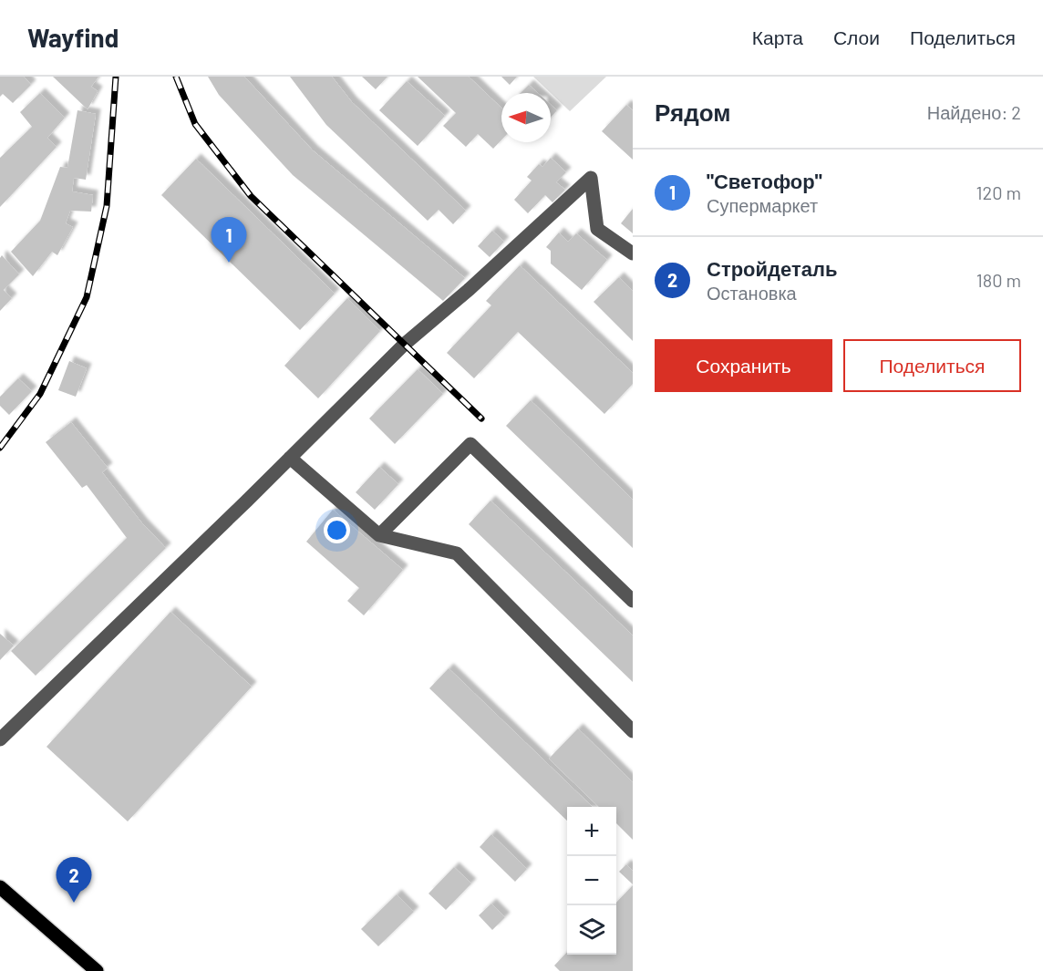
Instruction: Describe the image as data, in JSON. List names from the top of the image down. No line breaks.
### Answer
{"north":"left","page":{"header":"Wayfind","nav":["Карта","Слои","Поделиться"],"heading":["Рядом","Найдено: 2"],"list":[{"mark":"1","name":"\"Светофор\"","note":"Супермаркет","value":"120 m"},{"mark":"2","name":"Стройдеталь","note":"Остановка","value":"180 m"}],"pins":["1","2"],"buttons":["Сохранить","Поделиться"],"map_buttons":["+","−"]}}
